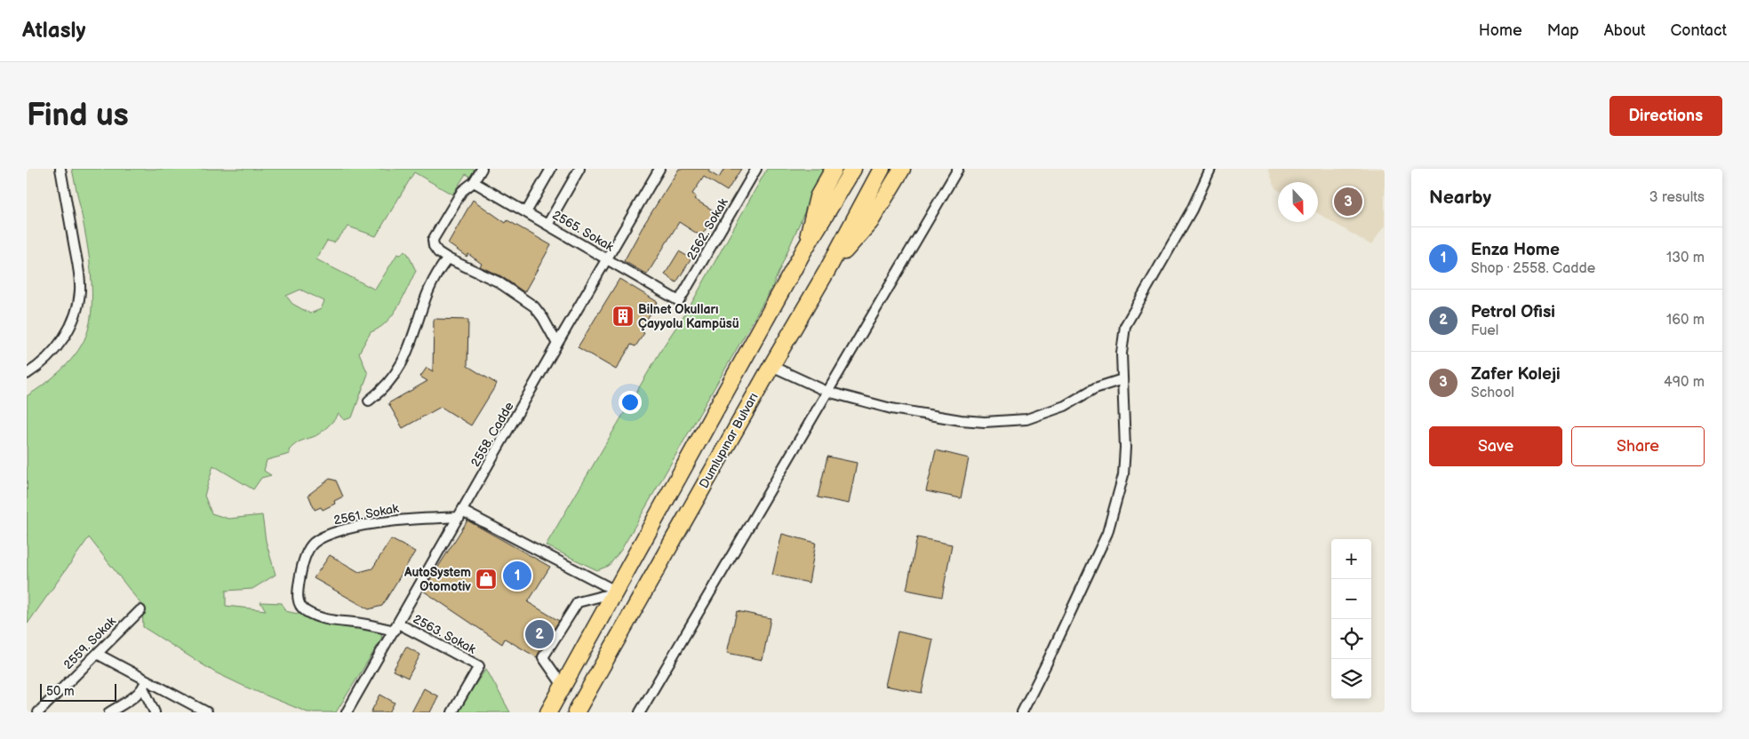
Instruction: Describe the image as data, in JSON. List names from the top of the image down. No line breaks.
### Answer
{"streets":{"highway":["Dumlupınar Bulvarı"],"street":["2562. Sokak","2565. Sokak","2558. Cadde","2561. Sokak","2563. Sokak","2559. Sokak"]},"crossings":[["2562. Sokak","2565. Sokak"],["2565. Sokak","2558. Cadde"],["2558. Cadde","2561. Sokak"],["2558. Cadde","2563. Sokak"],["2561. Sokak","2563. Sokak"]],"places":{"building":["Bilnet Okulları Çayyolu Kampüsü"],"shop":["AutoSystem Otomotiv"]},"scale_bar":"50 m","north":"bottom","page":{"header":"Atlasly","nav":["Home","Map","About","Contact"],"buttons":["Directions",["Save","Share"]],"title":"Find us","heading":["Nearby","3 results"],"pins":["3","1","2"],"list":[{"mark":"1","name":"Enza Home","note":"Shop · 2558. Cadde","value":"130 m"},{"mark":"2","name":"Petrol Ofisi","note":"Fuel","value":"160 m"},{"mark":"3","name":"Zafer Koleji","note":"School","value":"490 m"}],"map_buttons":["+","−"],"scale":"50 m"}}
